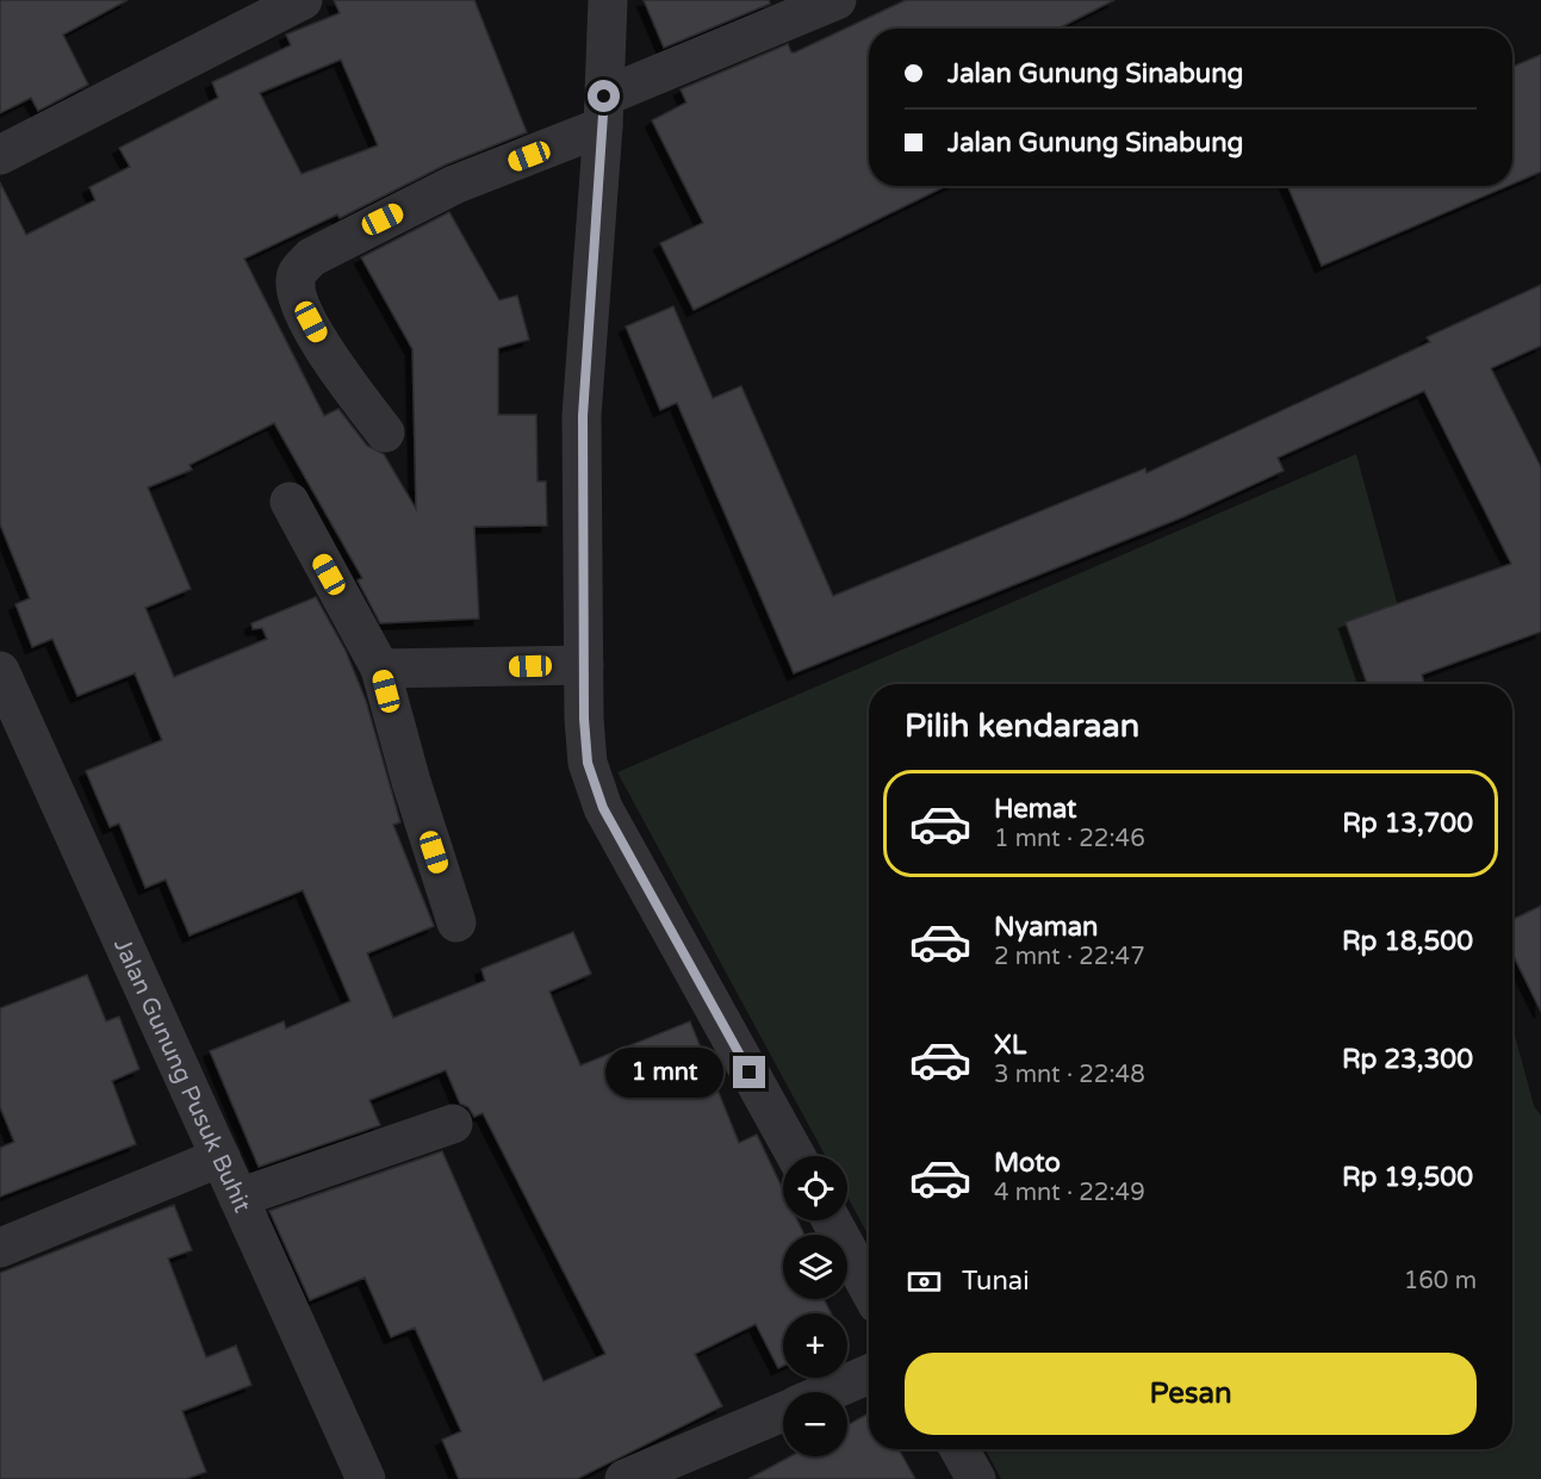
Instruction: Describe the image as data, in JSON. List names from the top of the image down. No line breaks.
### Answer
{"streets":{"street":["Jalan Gunung Pusuk Buhit"]},"page":{"banner":["Jalan Gunung Sinabung","Jalan Gunung Sinabung"],"heading":"Pilih kendaraan","list":[{"name":"Hemat","note":"1 mnt · 22:46","value":"Rp 13,700"},{"name":"Nyaman","note":"2 mnt · 22:47","value":"Rp 18,500"},{"name":"XL","note":"3 mnt · 22:48","value":"Rp 23,300"},{"name":"Moto","note":"4 mnt · 22:49","value":"Rp 19,500"}],"bubble":"1 mnt","map_buttons":["+","−"],"pay":["Tunai","160 m"],"buttons":"Pesan"}}
